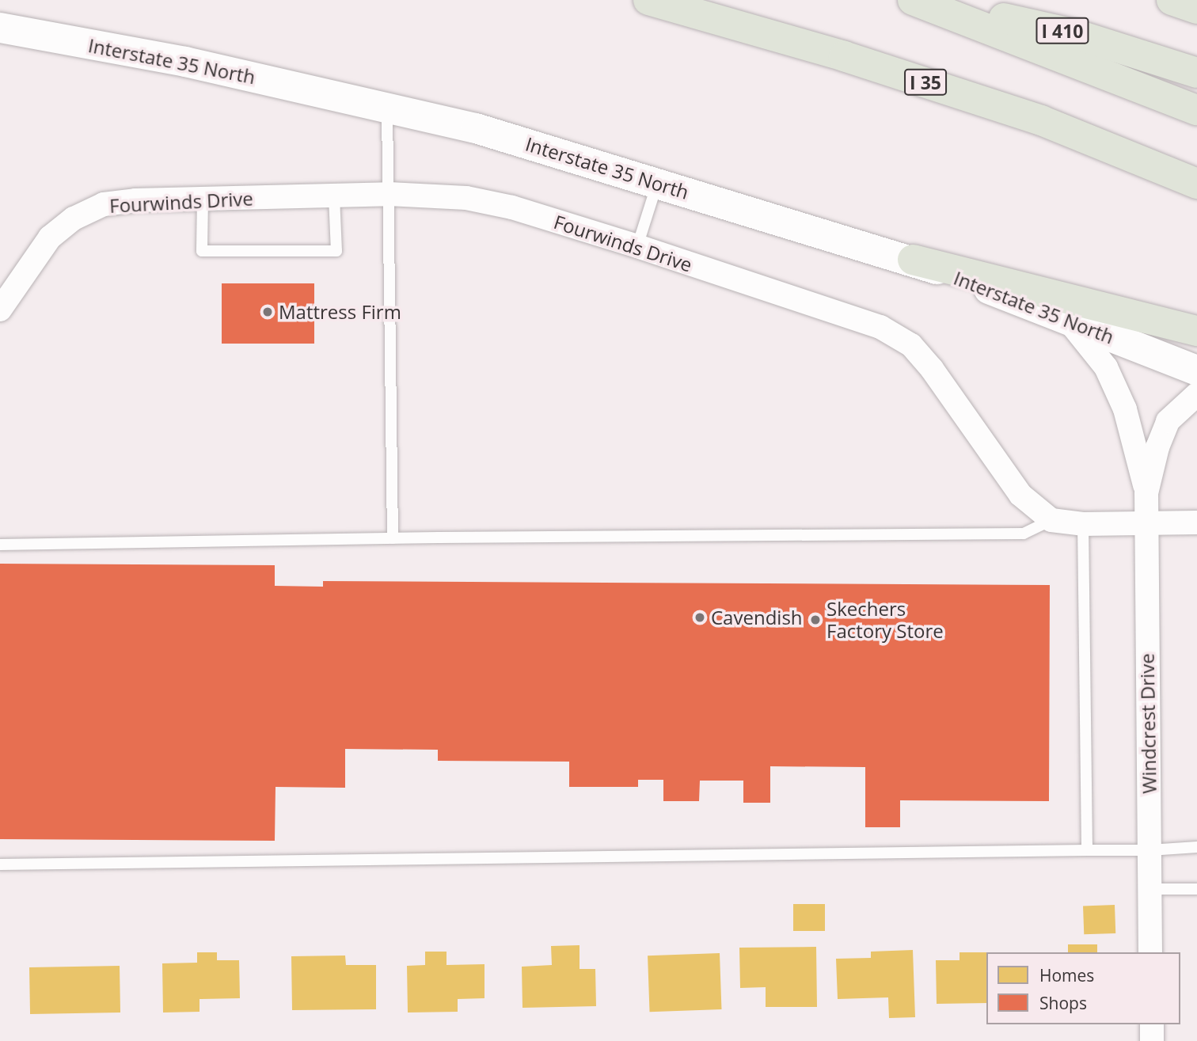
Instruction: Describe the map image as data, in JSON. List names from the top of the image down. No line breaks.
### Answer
{"streets":{"highway":["I 410","I 35"],"main road":["Interstate 35 North"],"street":["Fourwinds Drive","Windcrest Drive"]},"crossings":[["Interstate 35 North","Windcrest Drive"]],"places":["Mattress Firm","Cavendish","Skechers Factory Store"],"legend":["Homes","Shops"]}
